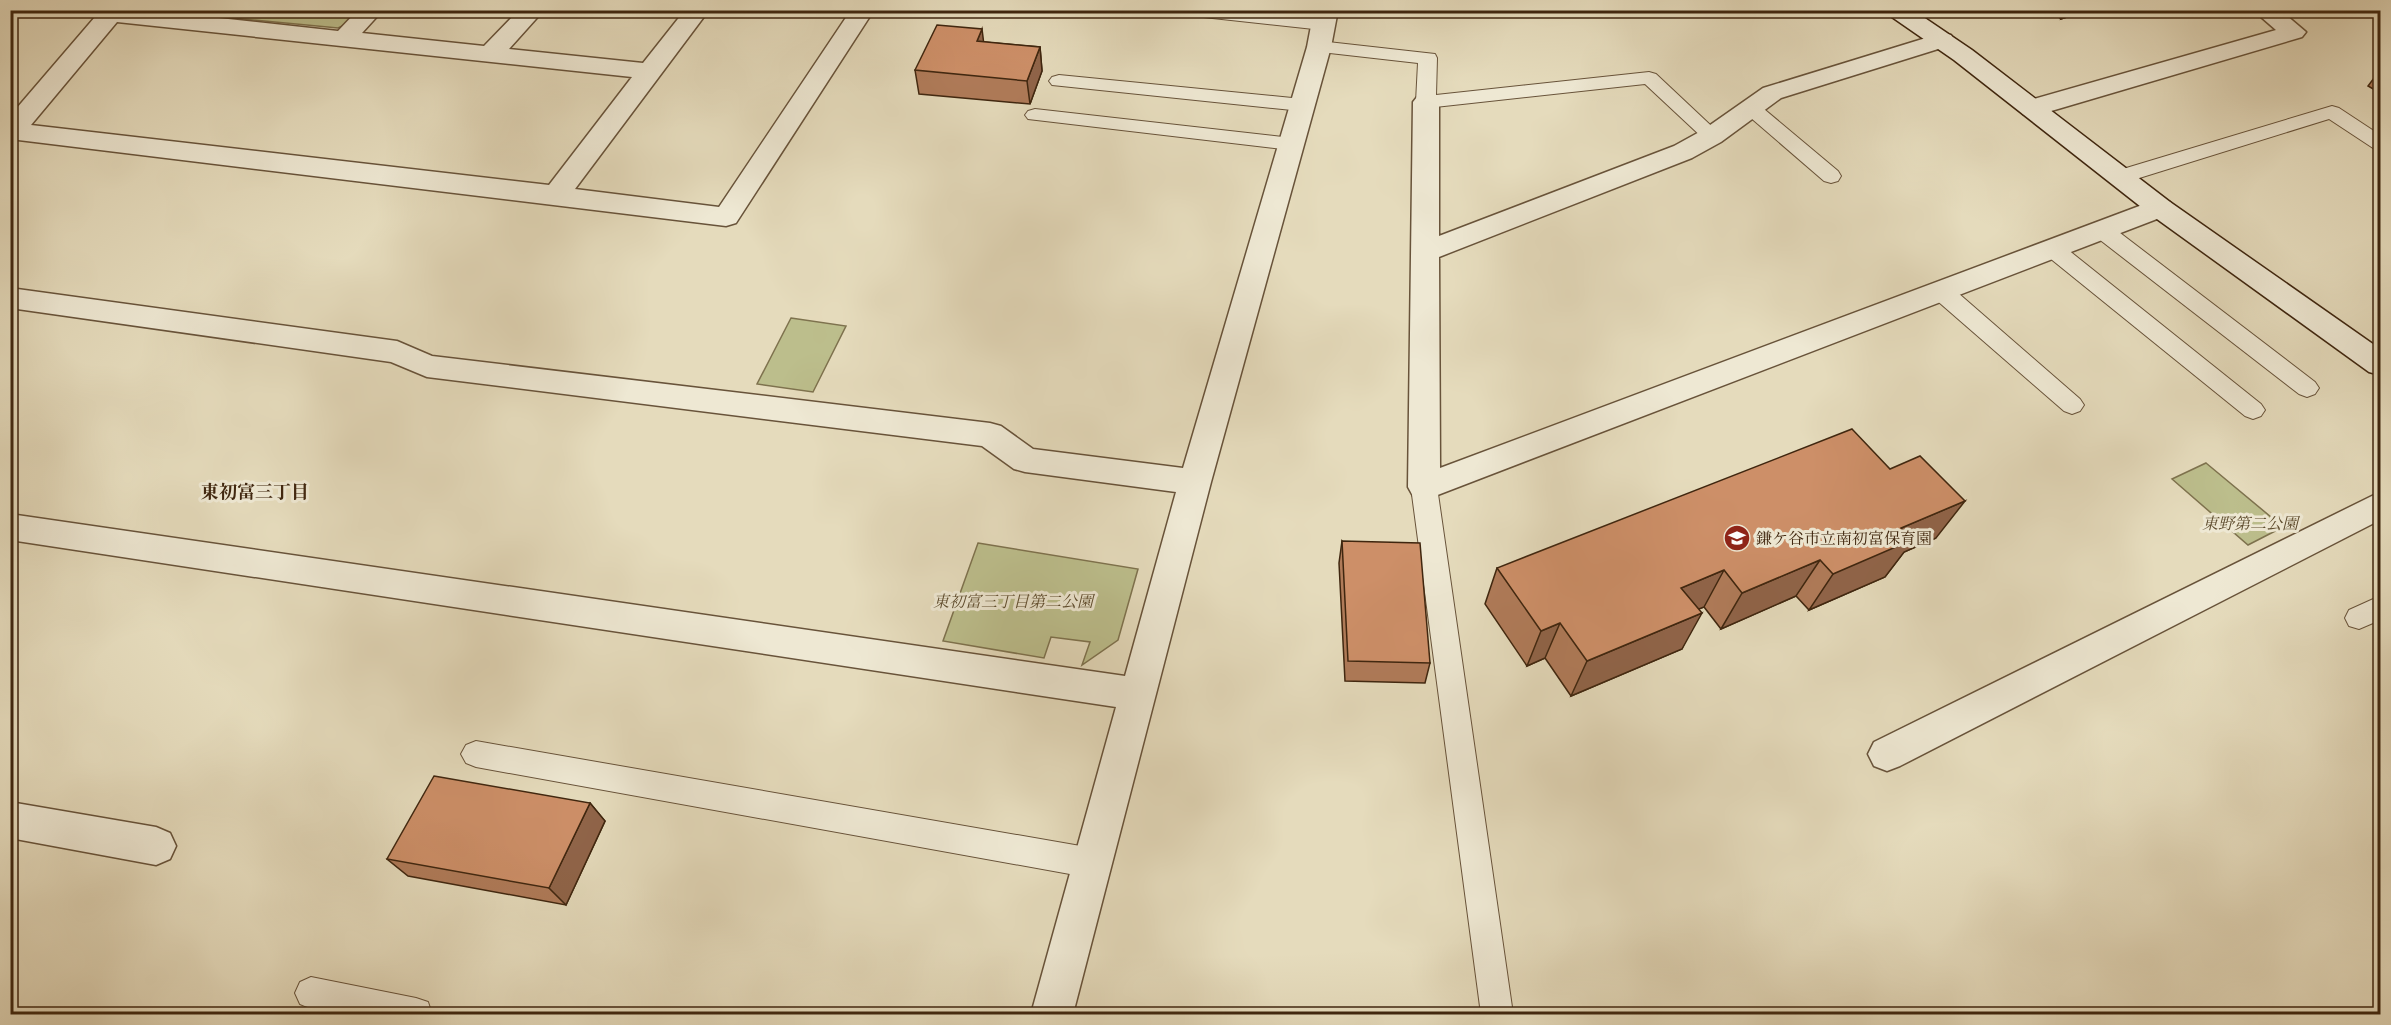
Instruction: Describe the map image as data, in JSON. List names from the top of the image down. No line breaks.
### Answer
{"districts":["東初富三丁目"],"parks":["東野第二公園","東初富三丁目第二公園"],"places":{"school or university":["鎌ケ谷市立南初富保育園"]}}
